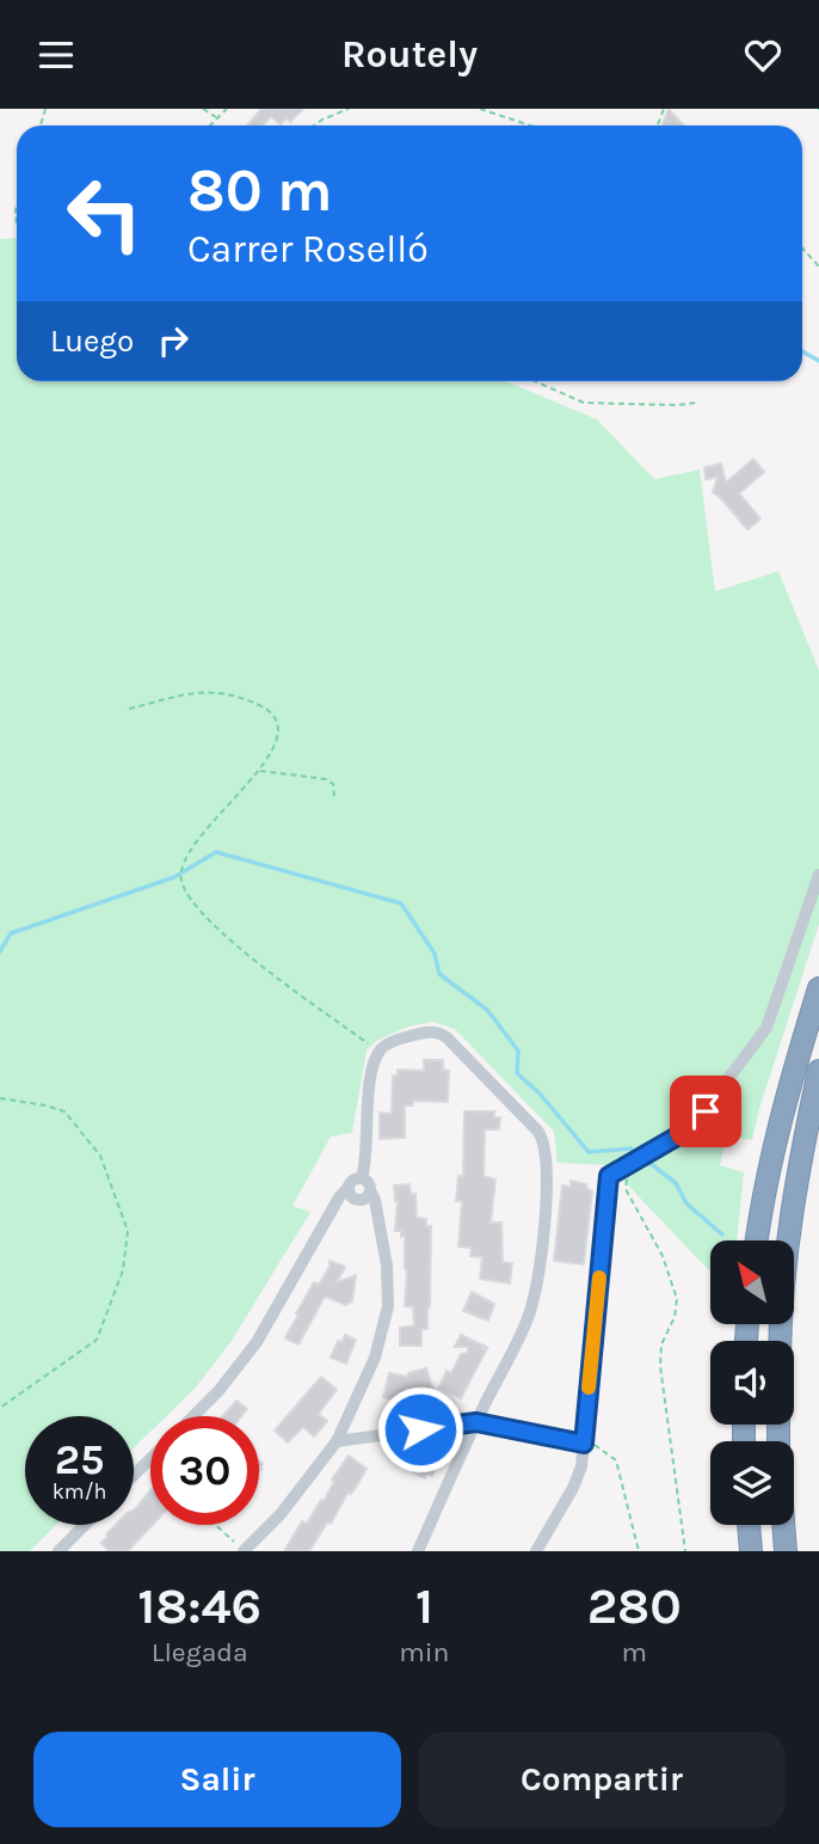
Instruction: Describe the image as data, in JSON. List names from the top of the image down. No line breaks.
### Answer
{"north":"top left","page":{"header":"Routely","turn":["80 m","Carrer Roselló"],"then":"Luego","speed":"25 km/h","limit":"30","eta":["18:46","Llegada","1","min","280","m"],"buttons":["Salir","Compartir"]}}
